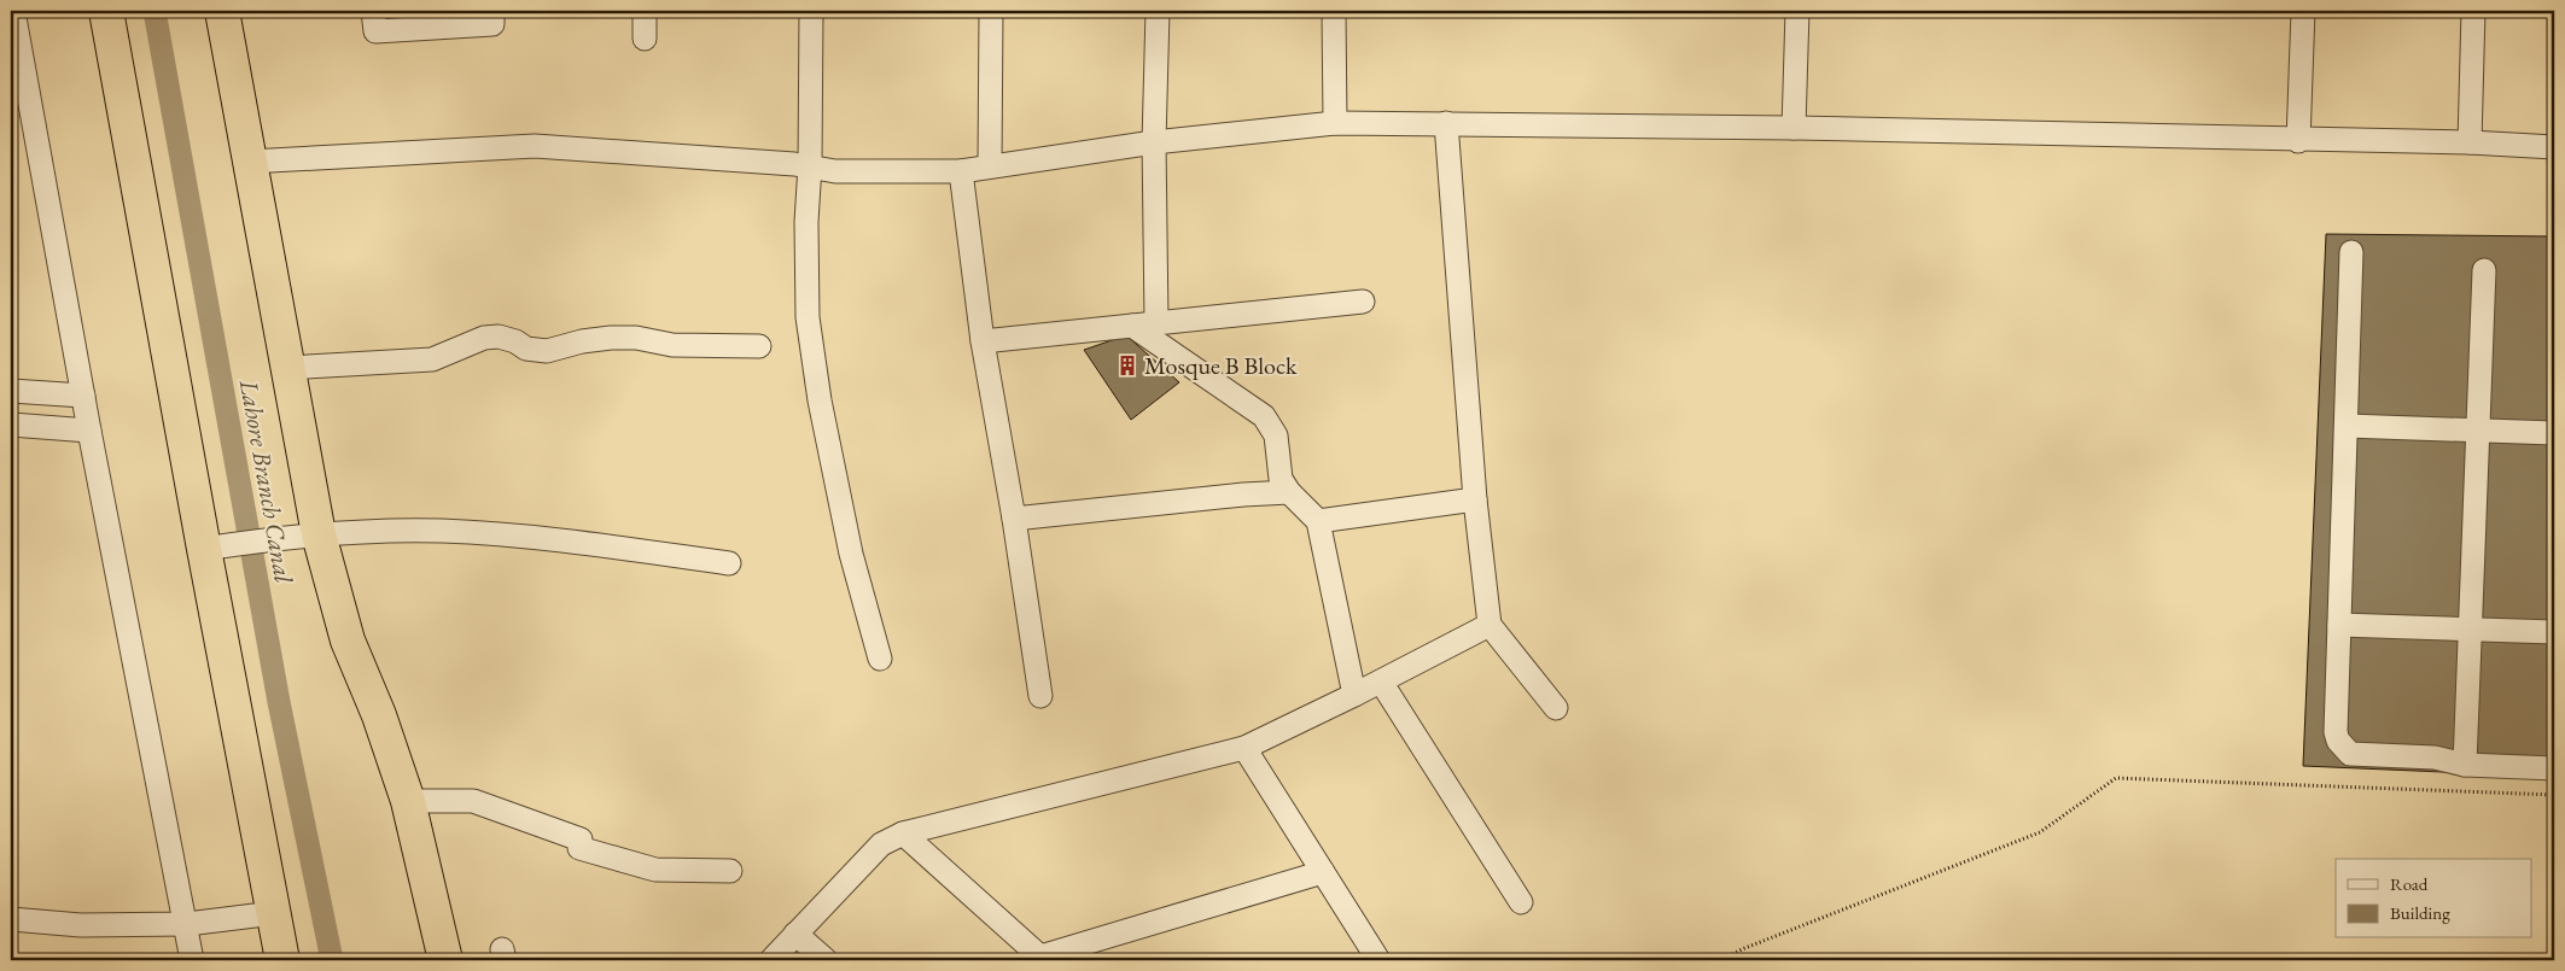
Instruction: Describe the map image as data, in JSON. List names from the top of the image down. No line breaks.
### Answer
{"water":["Lahore Branch Canal"],"places":{"building":["Mosque B Block"]},"legend":["Road","Building"]}
